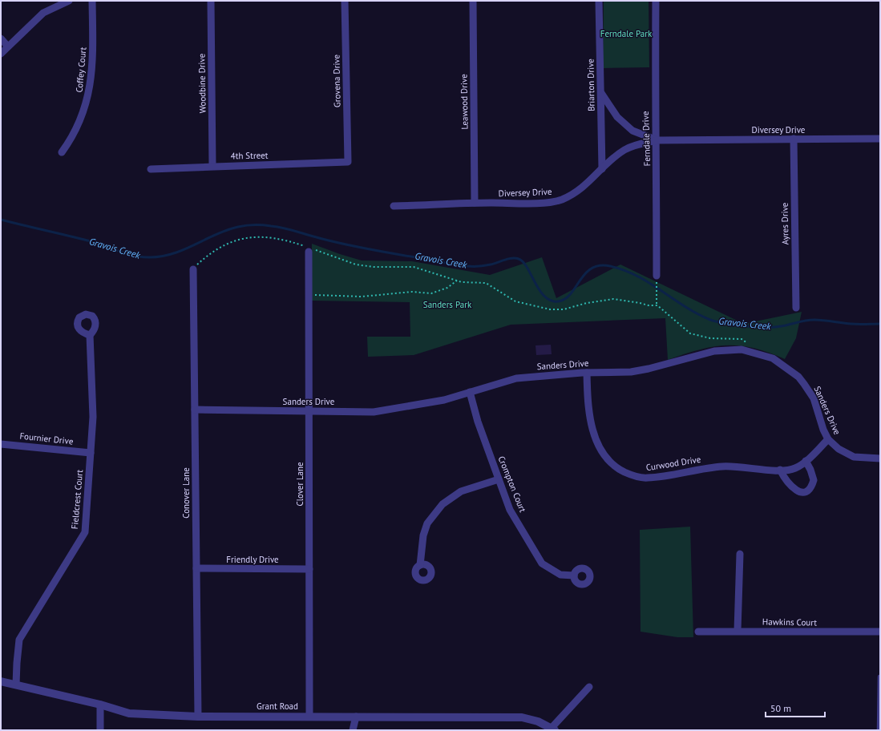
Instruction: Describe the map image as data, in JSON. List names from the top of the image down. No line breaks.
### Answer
{"streets":{"street":["Coffey Court","Grovena Drive","Woodbine Drive","Briarton Drive","Leawood Drive","Diversey Drive","Ferndale Drive","4th Street","Ayres Drive","Sanders Drive","Fournier Drive","Curwood Drive","Clover Lane","Crompton Court","Conover Lane","Fieldcrest Court","Friendly Drive","Hawkins Court","Grant Road"]},"crossings":[["Grovena Drive","4th Street"],["Woodbine Drive","4th Street"],["Briarton Drive","Diversey Drive"],["Leawood Drive","Diversey Drive"],["Diversey Drive","Ferndale Drive"],["Diversey Drive","Ayres Drive"],["Sanders Drive","Curwood Drive"],["Sanders Drive","Clover Lane"],["Sanders Drive","Crompton Court"],["Sanders Drive","Conover Lane"],["Fournier Drive","Fieldcrest Court"],["Clover Lane","Friendly Drive"],["Clover Lane","Grant Road"],["Conover Lane","Friendly Drive"],["Conover Lane","Grant Road"],["Fieldcrest Court","Grant Road"]],"water":["Gravois Creek"],"parks":["Ferndale Park","Sanders Park"],"scale_bar":"50 m"}
